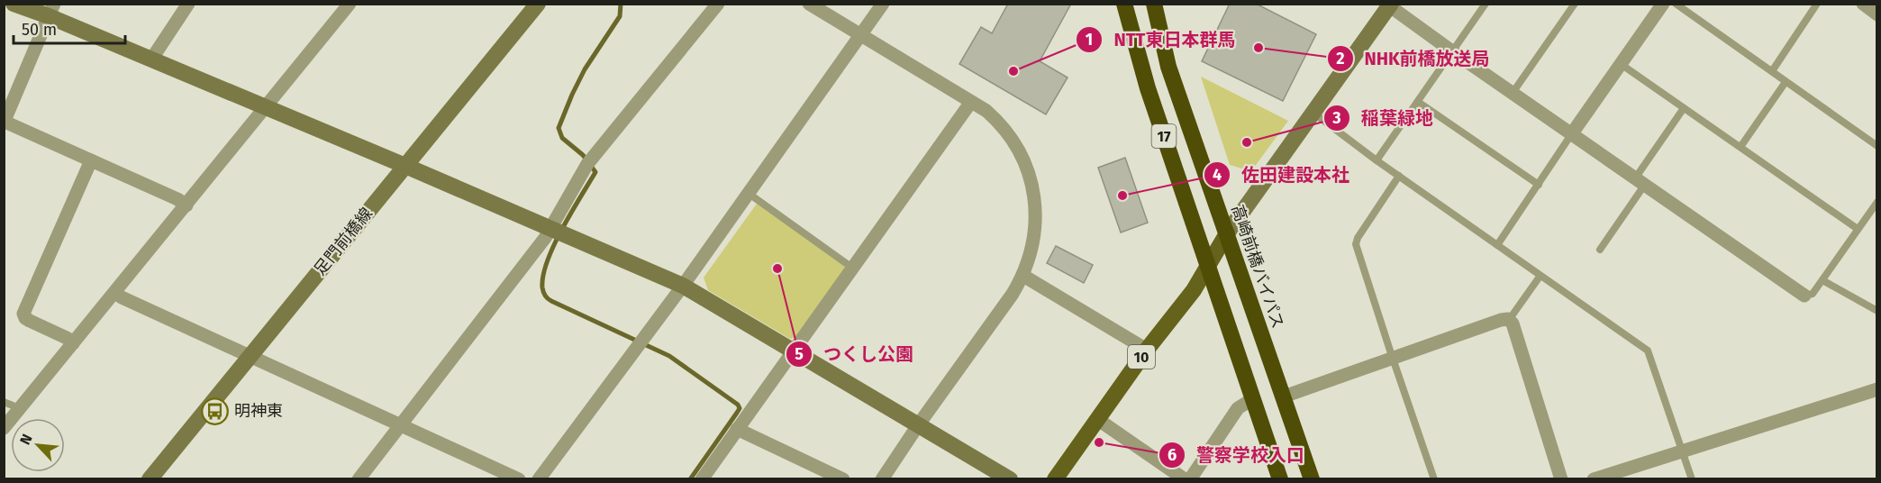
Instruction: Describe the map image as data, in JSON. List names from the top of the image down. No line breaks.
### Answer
{"streets":{"highway":["17","高崎前橋バイパス"],"main road":["10"],"street":["足門前橋線"]},"crossings":[["17","10"],["高崎前橋バイパス","10"]],"places":{"other":["NHK前橋放送局","NTT東日本群馬","稲葉緑地","佐田建設本社","つくし公園","警察学校入口"],"bus stop":["明神東"]},"scale_bar":"50 m","north":"top left"}
